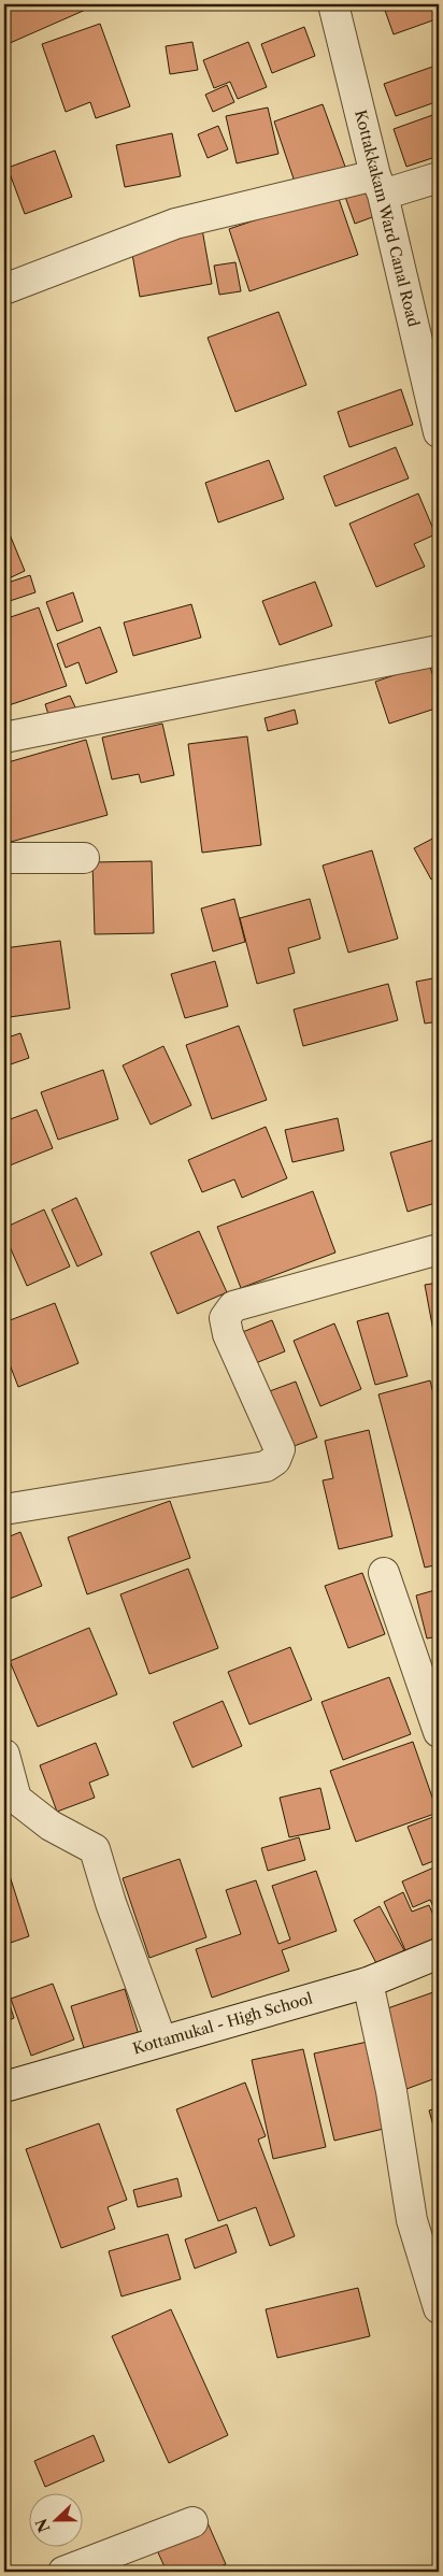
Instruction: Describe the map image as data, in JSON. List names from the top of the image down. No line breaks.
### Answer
{"streets":{"street":["Kottakkakam Ward Canal Road","Kottamukal - High School"]},"north":"left"}
